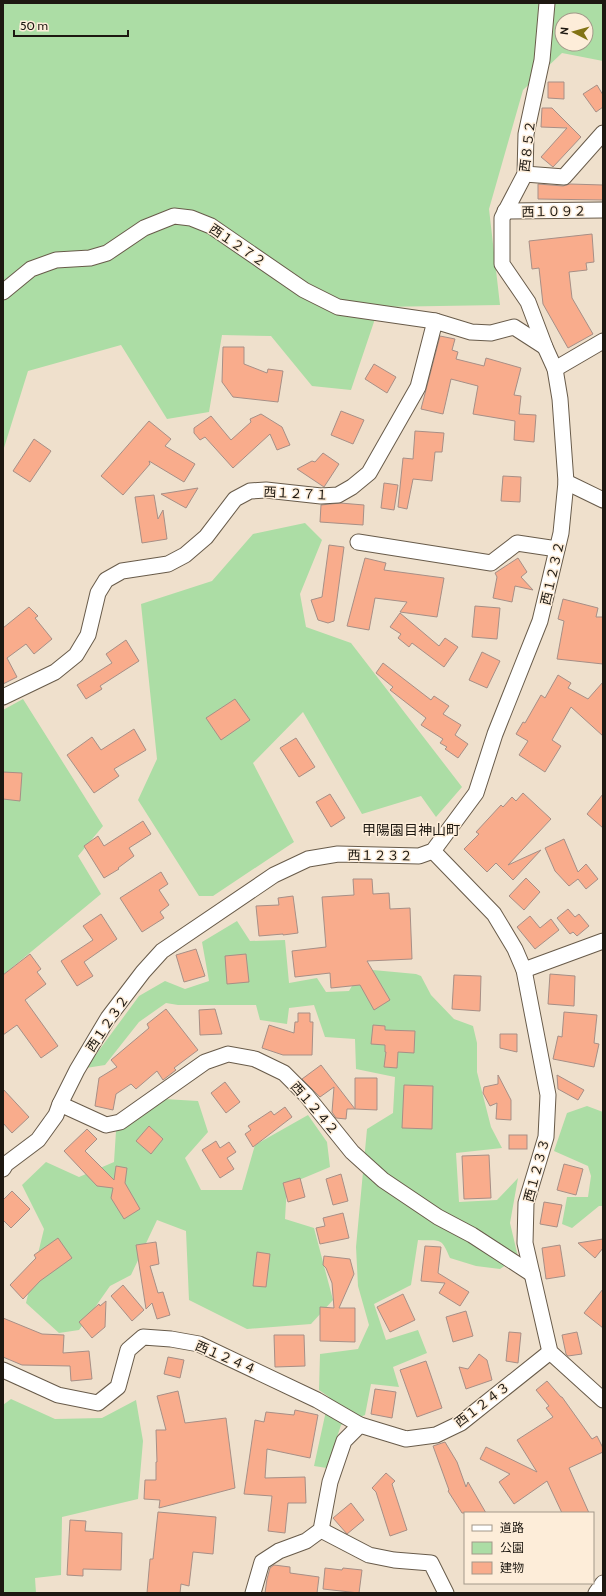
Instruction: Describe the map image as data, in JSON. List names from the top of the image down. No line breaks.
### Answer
{"streets":{"street":["西８５２","西１０９２","西１２７２","西１２７１","西１２３２","西１２４２","西１２３３","西１２４４","西１２４３"]},"crossings":[["西８５２","西１０９２"],["西８５２","西１２３２"],["西１２７２","西１２７１"],["西１２３２","西１２４２"],["西１２３２","西１２３３"],["西１２４２","西１２３３"],["西１２３３","西１２４３"],["西１２４４","西１２４３"]],"districts":["甲陽園目神山町"],"legend":["道路","公園","建物"],"scale_bar":"50 m","north":"left"}
